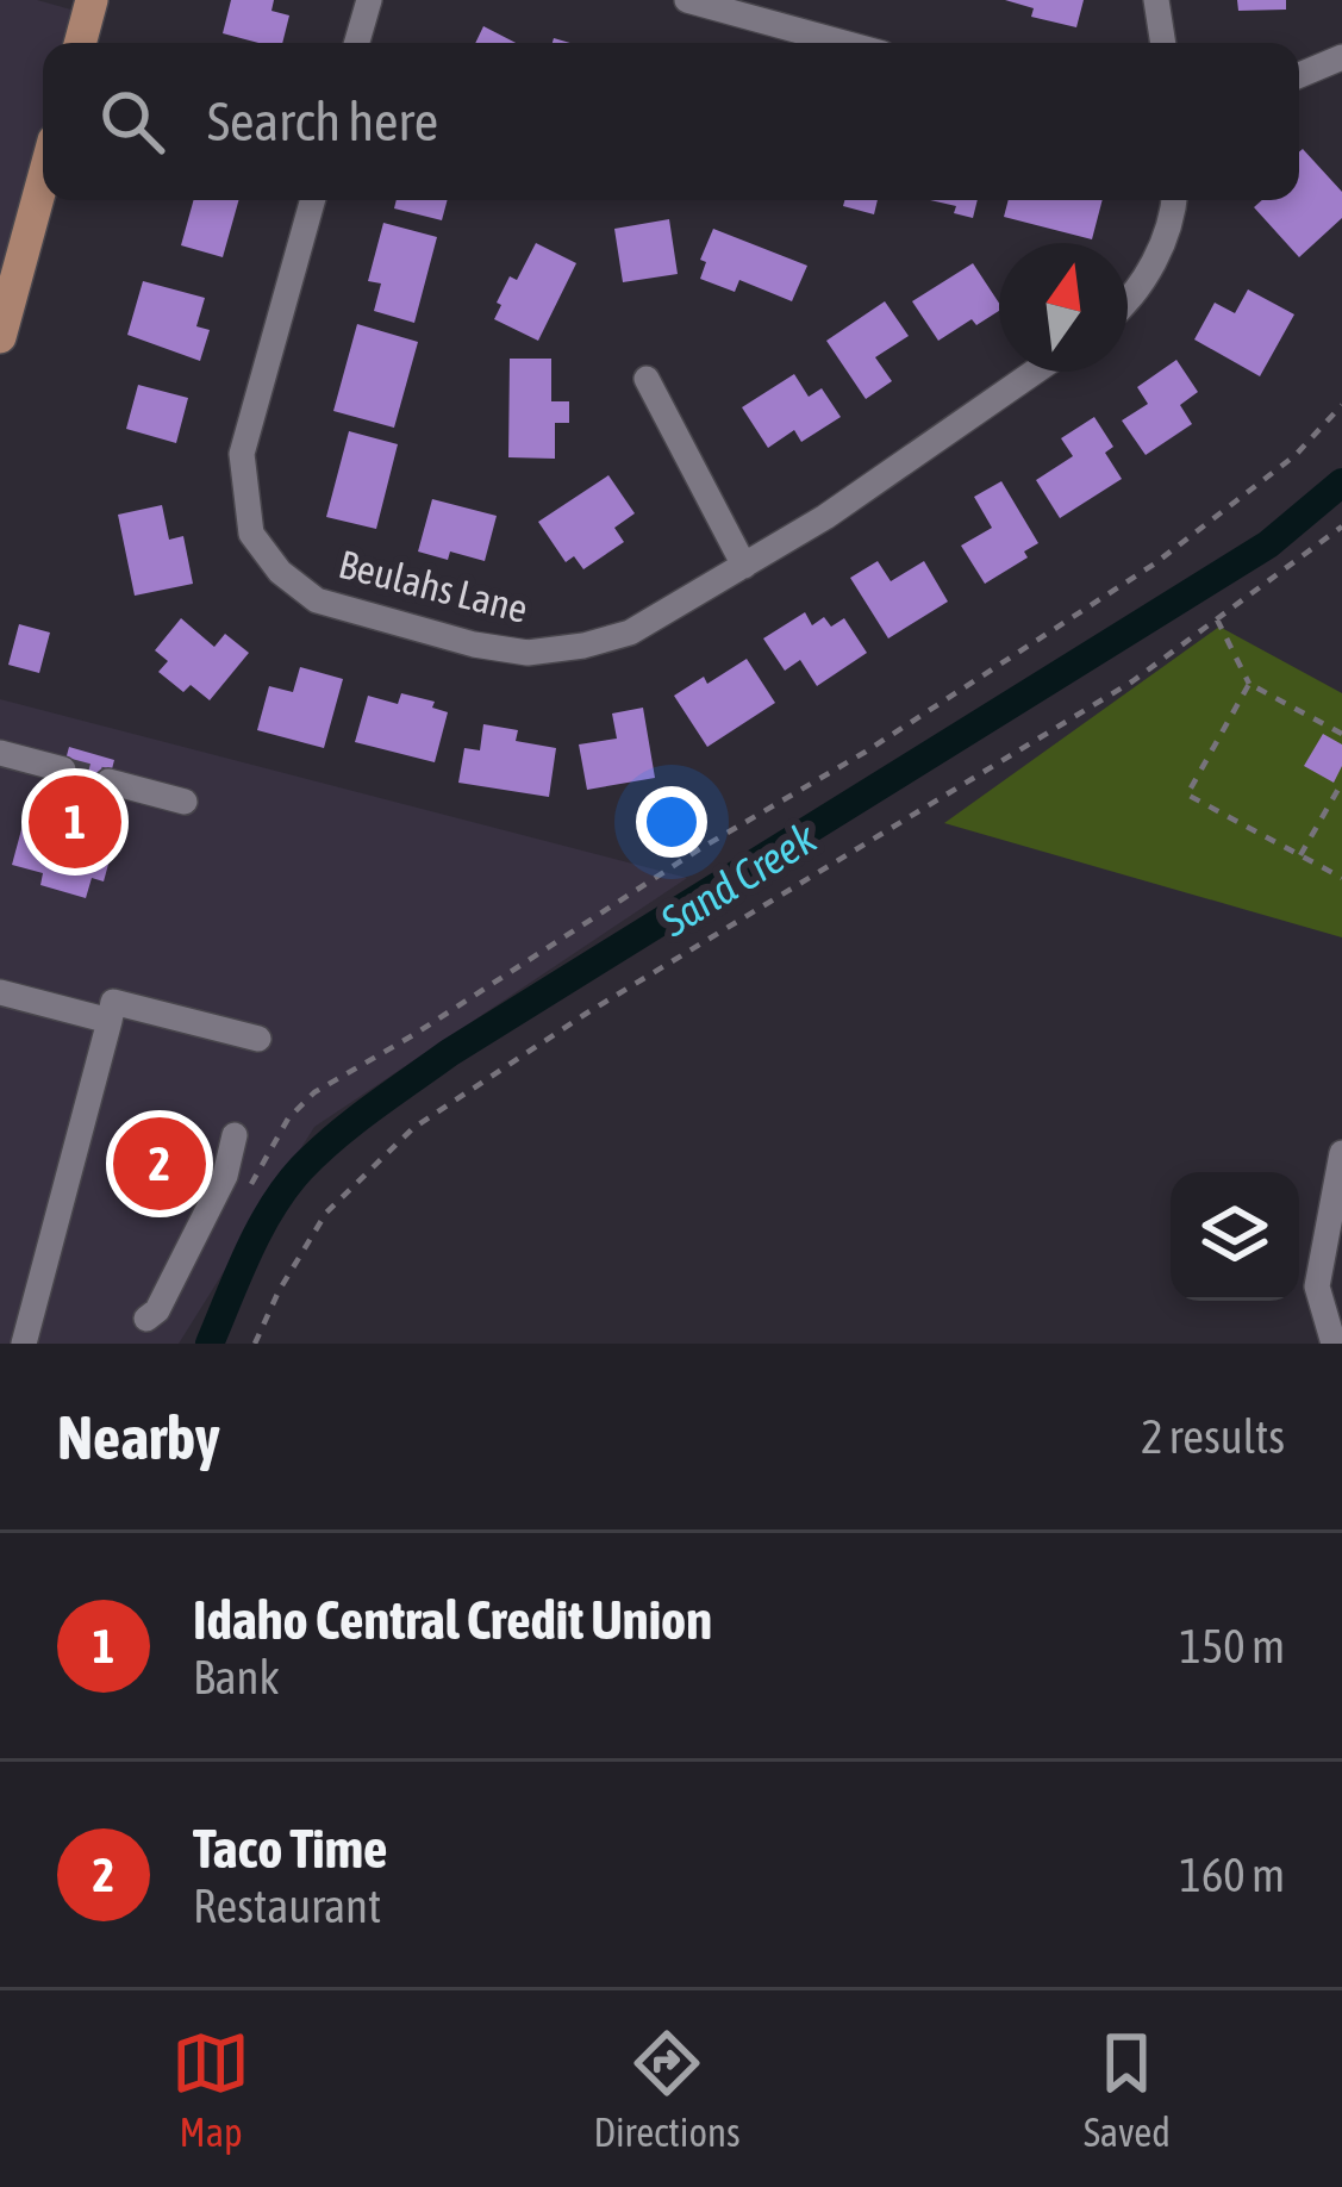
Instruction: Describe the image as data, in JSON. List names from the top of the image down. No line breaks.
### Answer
{"streets":{"street":["Beulahs Lane"]},"water":["Sand Creek"],"north":"top","page":{"search":"Search here","pins":["1","2"],"heading":["Nearby","2 results"],"list":[{"mark":"1","name":"Idaho Central Credit Union","note":"Bank","value":"150 m"},{"mark":"2","name":"Taco Time","note":"Restaurant","value":"160 m"}],"nav":["Map","Directions","Saved"]}}
